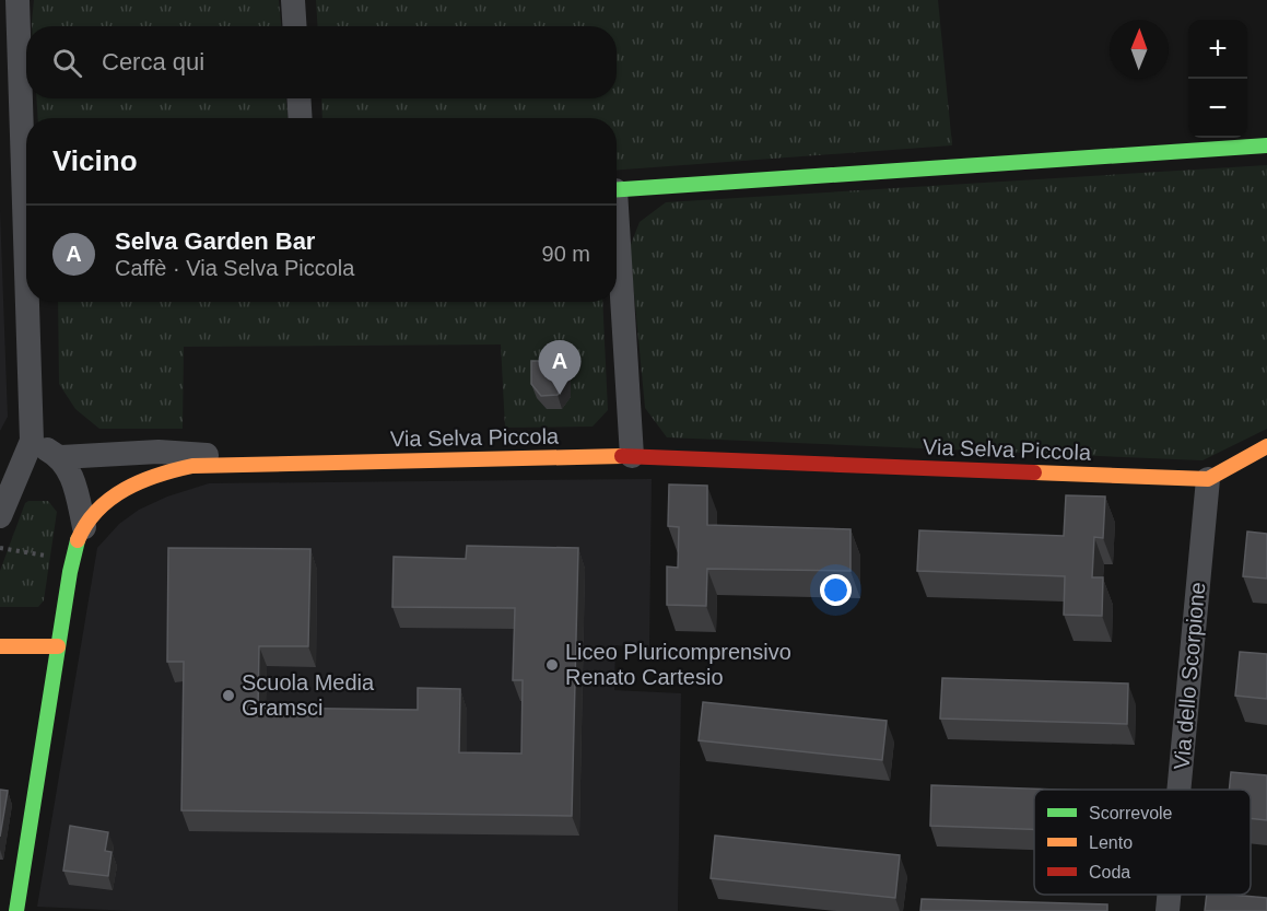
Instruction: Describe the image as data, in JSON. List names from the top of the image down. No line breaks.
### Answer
{"streets":{"street":["Via Selva Piccola","Via dello Scorpione"]},"crossings":[["Via Selva Piccola","Via dello Scorpione"]],"places":["Liceo Pluricomprensivo Renato Cartesio","Scuola Media Gramsci"],"legend":["Scorrevole","Lento","Coda"],"north":"top","page":{"map_buttons":["+","−"],"search":"Cerca qui","heading":"Vicino","list":[{"mark":"A","name":"Selva Garden Bar","note":"Caffè · Via Selva Piccola","value":"90 m"}],"pins":"A"}}
